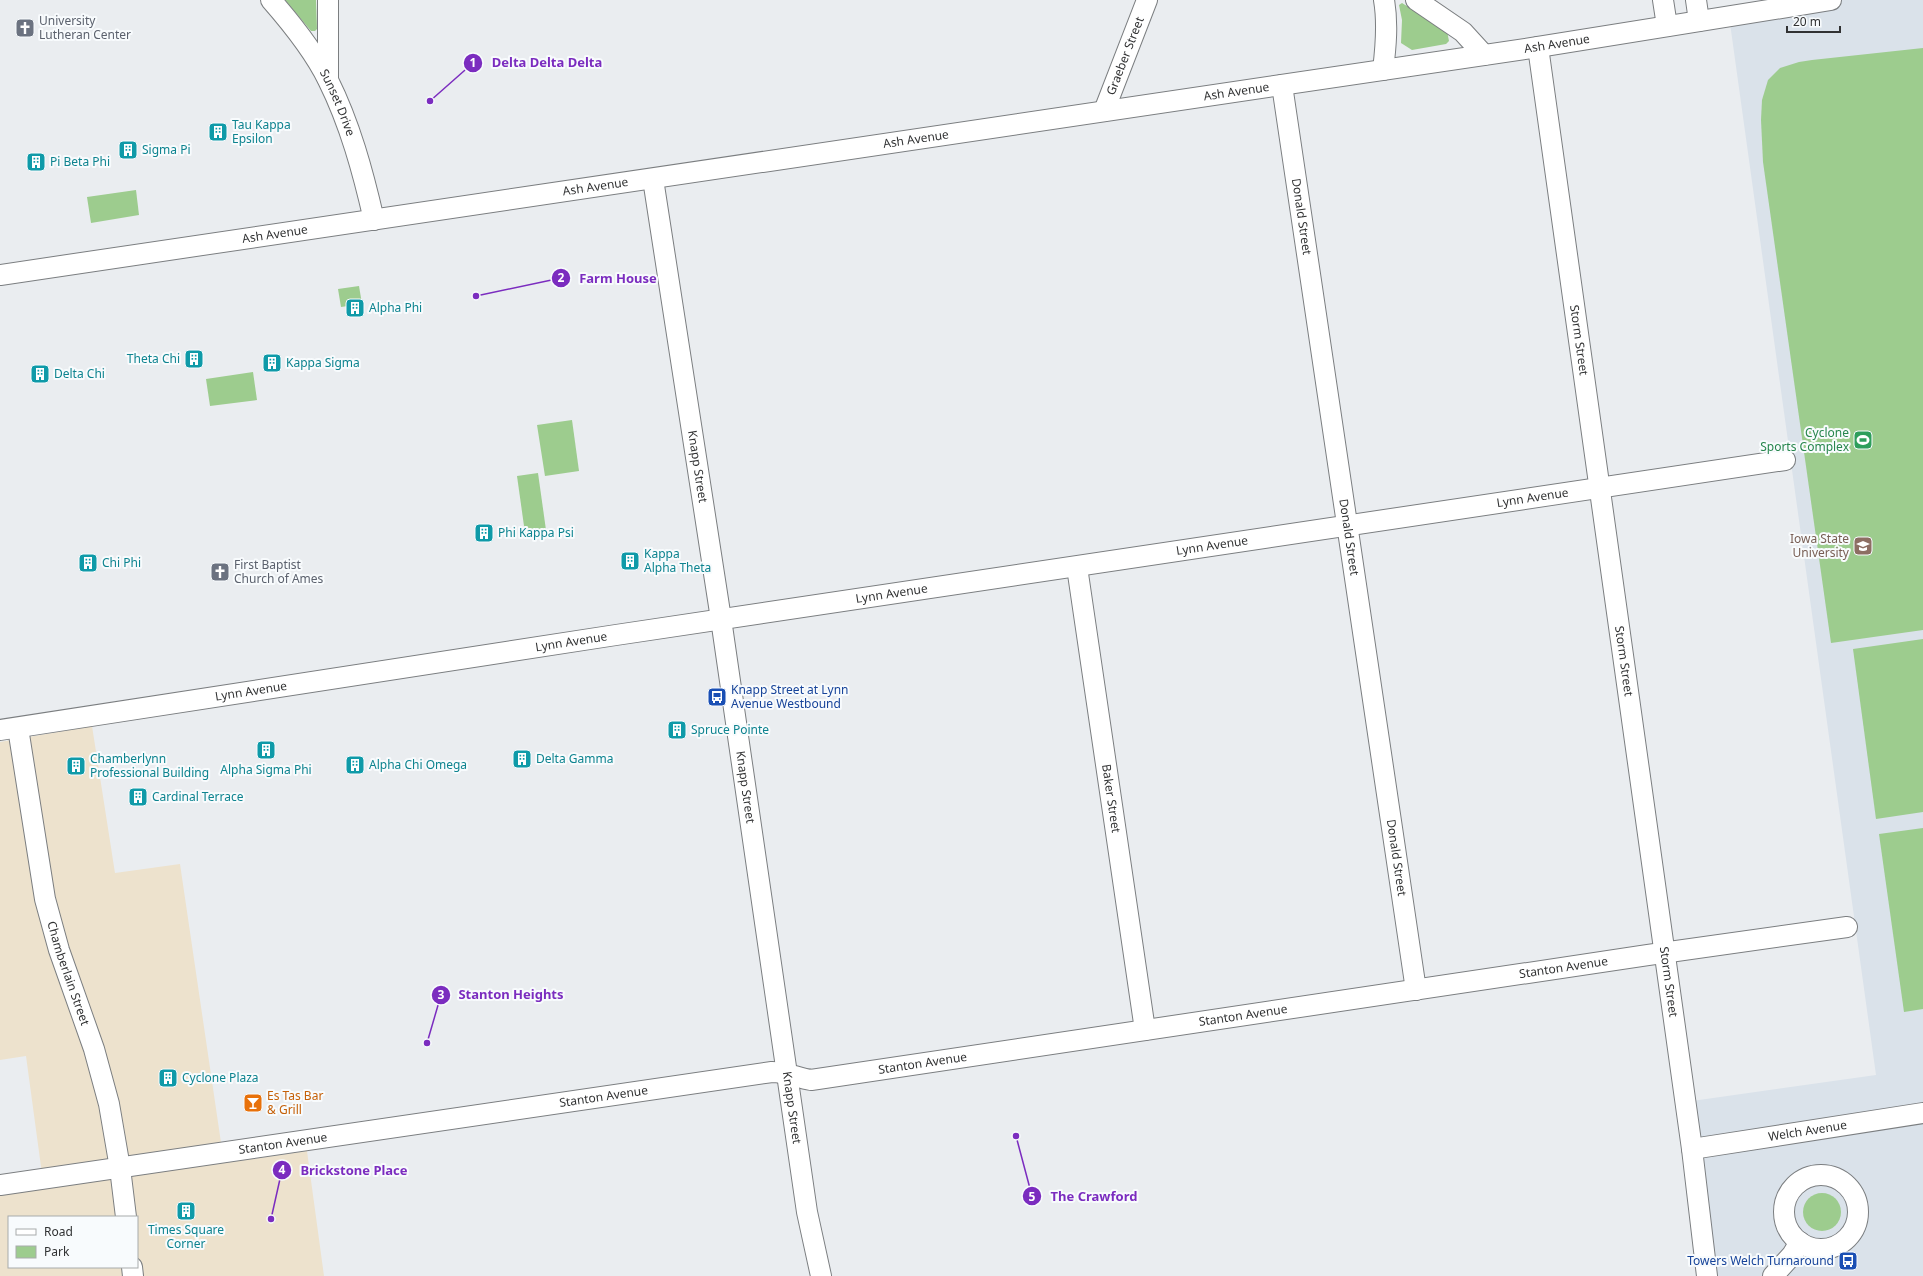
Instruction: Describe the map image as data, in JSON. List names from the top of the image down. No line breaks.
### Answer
{"streets":{"street":["Ash Avenue","Graeber Street","Sunset Drive","Donald Street","Storm Street","Knapp Street","Lynn Avenue","Baker Street","Stanton Avenue","Chamberlain Street","Welch Avenue"]},"crossings":[["Ash Avenue","Graeber Street"],["Ash Avenue","Sunset Drive"],["Ash Avenue","Donald Street"],["Ash Avenue","Storm Street"],["Ash Avenue","Knapp Street"],["Donald Street","Lynn Avenue"],["Donald Street","Stanton Avenue"],["Storm Street","Lynn Avenue"],["Storm Street","Stanton Avenue"],["Storm Street","Welch Avenue"],["Knapp Street","Lynn Avenue"],["Knapp Street","Stanton Avenue"],["Lynn Avenue","Baker Street"],["Lynn Avenue","Chamberlain Street"],["Baker Street","Stanton Avenue"],["Stanton Avenue","Chamberlain Street"]],"places":{"church":["University Lutheran Center","First Baptist Church of Ames"],"other":["Delta Delta Delta","Farm House","Stanton Heights","The Crawford","Brickstone Place"],"building":["Tau Kappa Epsilon","Sigma Pi","Pi Beta Phi","Alpha Phi","Theta Chi","Kappa Sigma","Delta Chi","Phi Kappa Psi","Kappa Alpha Theta","Chi Phi","Spruce Pointe","Alpha Sigma Phi","Delta Gamma","Alpha Chi Omega","Chamberlynn Professional Building","Cardinal Terrace","Cyclone Plaza","Times Square Corner"],"sports":["Cyclone Sports Complex"],"school or university":["Iowa State University"],"bus stop":["Knapp Street at Lynn Avenue Westbound","Towers Welch Turnaround"],"bar":["Es Tas Bar & Grill"]},"legend":["Road","Park"],"scale_bar":"20 m"}
